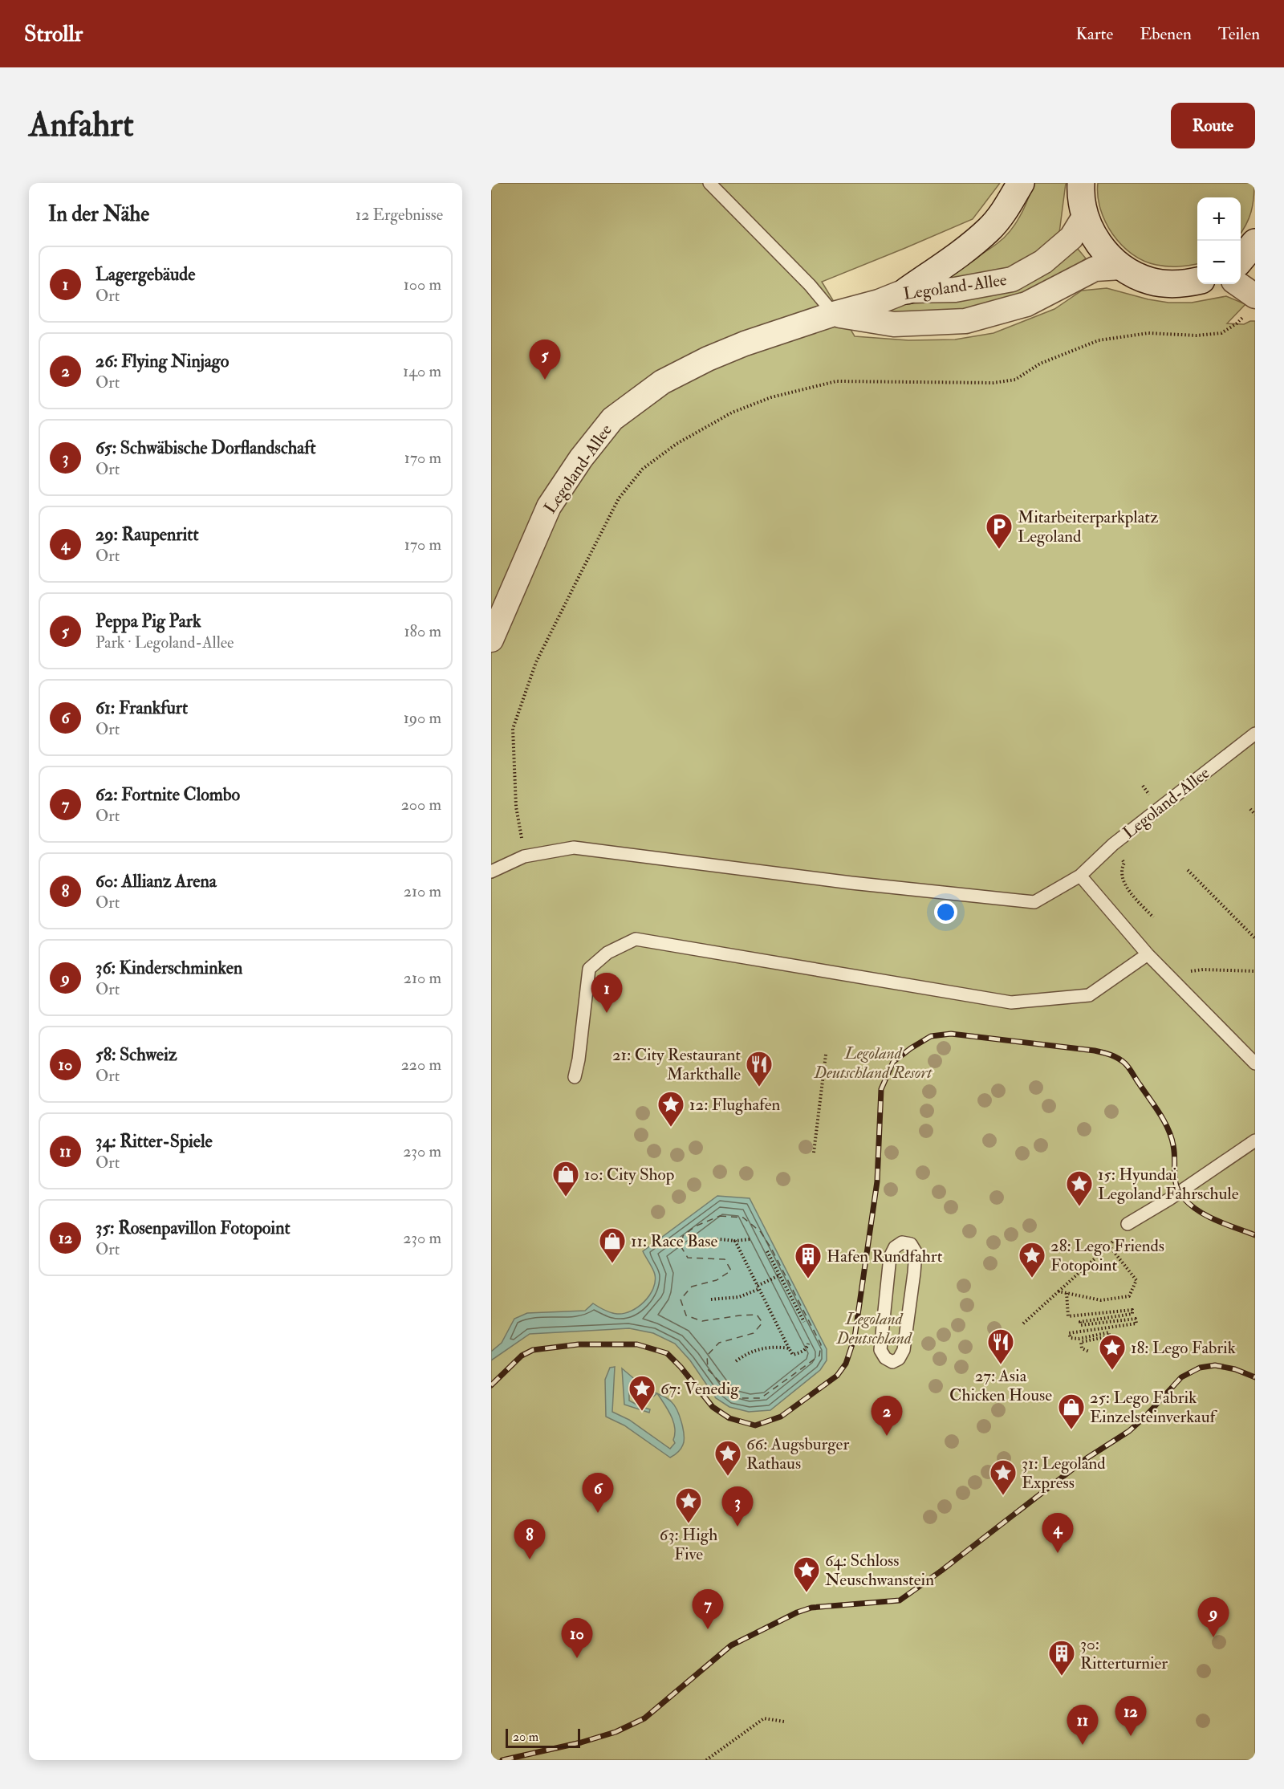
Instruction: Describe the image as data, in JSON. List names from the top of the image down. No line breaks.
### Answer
{"streets":{"street":["Legoland-Allee"]},"parks":["Legoland Deutschland Resort","Legoland Deutschland"],"places":{"parking":["Mitarbeiterparkplatz Legoland"],"restaurant":["21: City Restaurant Markthalle","27: Asia Chicken House"],"place":["12: Flughafen","15: Hyundai Legoland Fahrschule","28: Lego Friends Fotopoint","18: Lego Fabrik","67: Venedig","66: Augsburger Rathaus","31: Legoland Express","63: High Five","64: Schloss Neuschwanstein"],"shop":["10: City Shop","11: Race Base","25: Lego Fabrik Einzelsteinverkauf"],"building":["Hafen Rundfahrt","30: Ritterturnier"]},"scale_bar":"20 m","page":{"header":"Strollr","nav":["Karte","Ebenen","Teilen"],"buttons":"Route","title":"Anfahrt","heading":["In der Nähe","12 Ergebnisse"],"map_buttons":["+","−"],"list":[{"mark":"1","name":"Lagergebäude","note":"Ort","value":"100 m"},{"mark":"2","name":"26: Flying Ninjago","note":"Ort","value":"140 m"},{"mark":"3","name":"65: Schwäbische Dorflandschaft","note":"Ort","value":"170 m"},{"mark":"4","name":"29: Raupenritt","note":"Ort","value":"170 m"},{"mark":"5","name":"Peppa Pig Park","note":"Park · Legoland-Allee","value":"180 m"},{"mark":"6","name":"61: Frankfurt","note":"Ort","value":"190 m"},{"mark":"7","name":"62: Fortnite Clombo","note":"Ort","value":"200 m"},{"mark":"8","name":"60: Allianz Arena","note":"Ort","value":"210 m"},{"mark":"9","name":"36: Kinderschminken","note":"Ort","value":"210 m"},{"mark":"10","name":"58: Schweiz","note":"Ort","value":"220 m"},{"mark":"11","name":"34: Ritter-Spiele","note":"Ort","value":"230 m"},{"mark":"12","name":"35: Rosenpavillon Fotopoint","note":"Ort","value":"230 m"}],"pins":["5","1","2","6","3","4","8","7","9","10","12","11"],"scale":"20 m"}}
